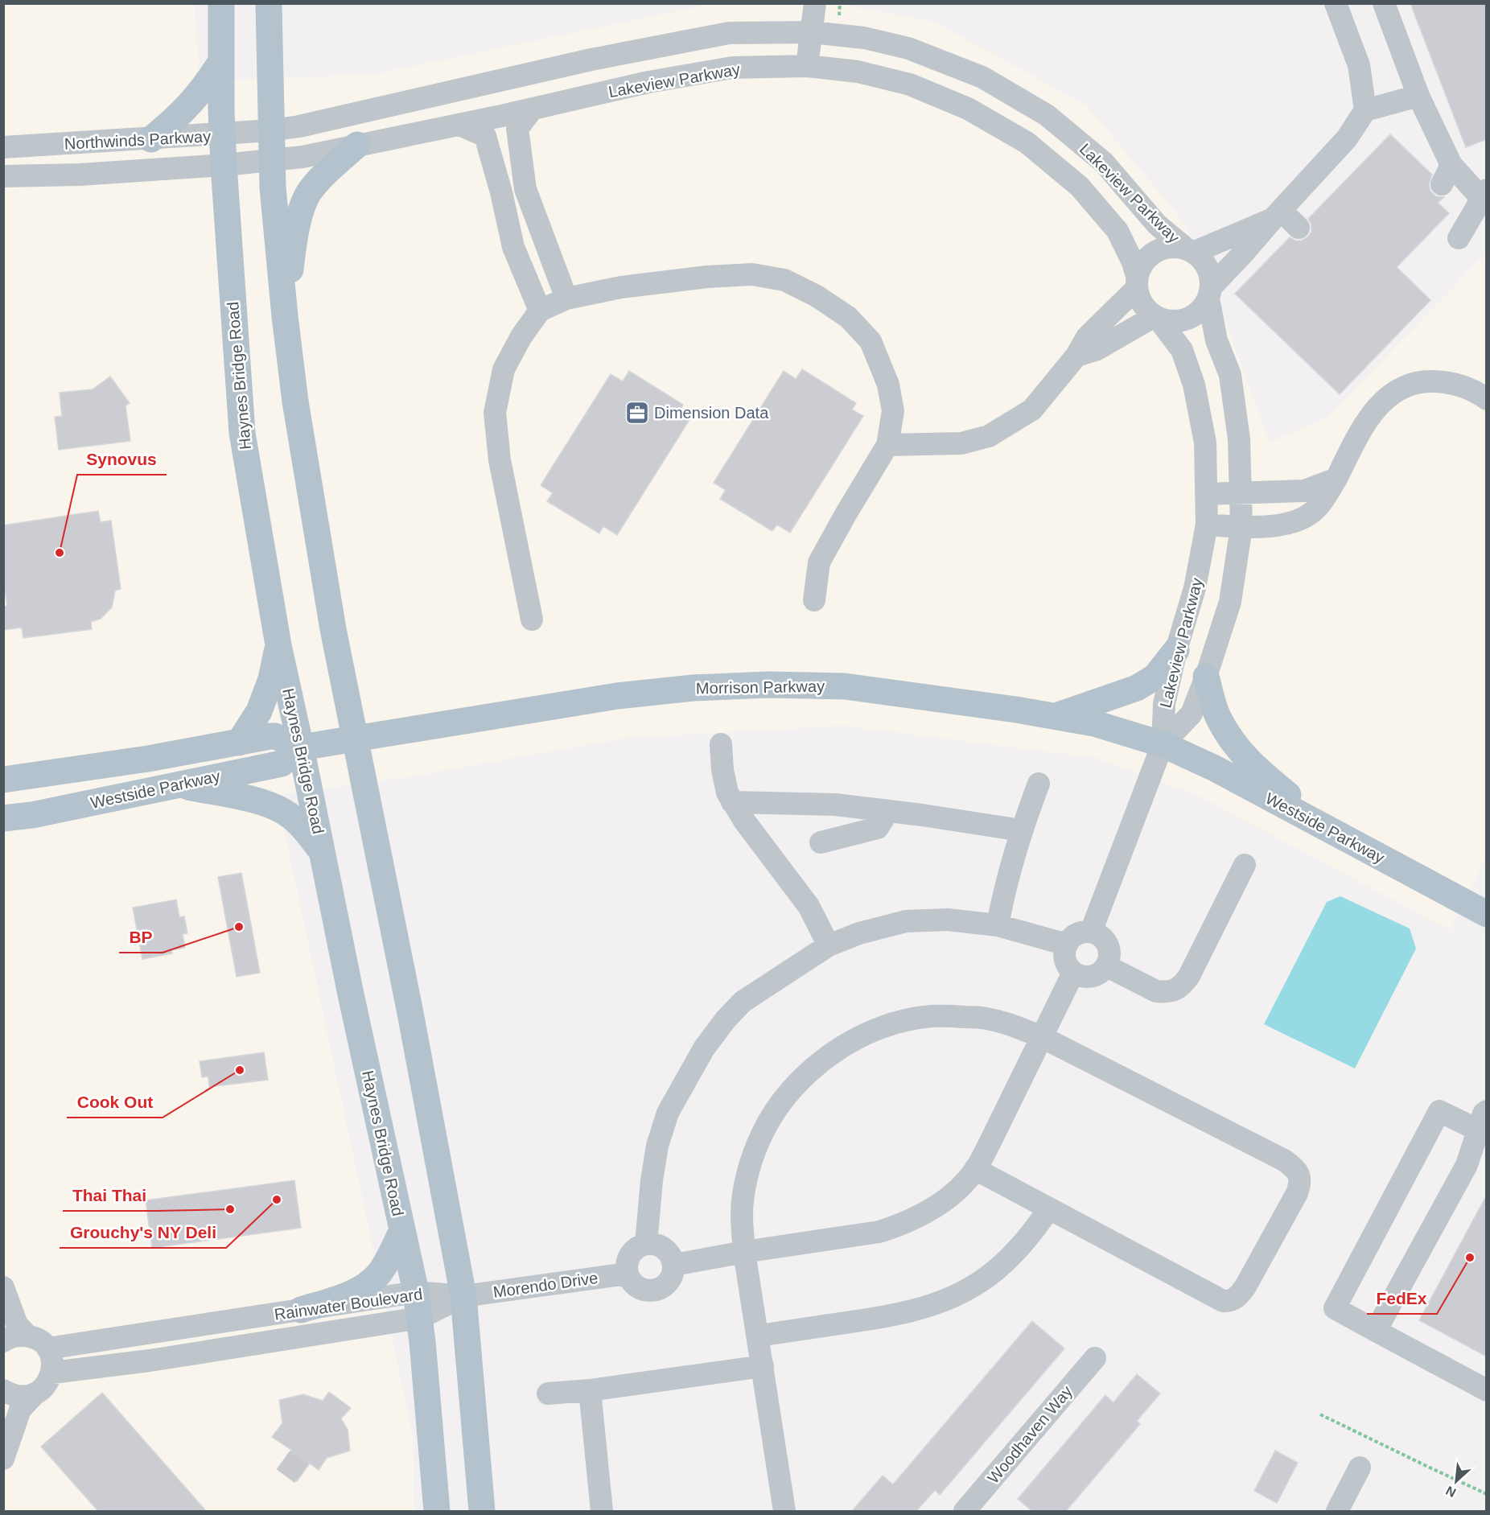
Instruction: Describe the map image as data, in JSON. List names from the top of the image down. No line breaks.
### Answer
{"streets":{"main road":["Haynes Bridge Road","Morrison Parkway","Westside Parkway"],"street":["Lakeview Parkway","Northwinds Parkway","Morendo Drive","Rainwater Boulevard","Woodhaven Way"]},"crossings":[["Lakeview Parkway","Northwinds Parkway"],["Lakeview Parkway","Haynes Bridge Road"],["Lakeview Parkway","Morrison Parkway"],["Lakeview Parkway","Westside Parkway"],["Northwinds Parkway","Haynes Bridge Road"],["Haynes Bridge Road","Westside Parkway"],["Haynes Bridge Road","Rainwater Boulevard"],["Morrison Parkway","Westside Parkway"],["Morendo Drive","Rainwater Boulevard"]],"places":{"office":["Dimension Data"],"other":["Synovus","BP","Cook Out","Grouchy's NY Deli","Thai Thai","FedEx"]},"north":"bottom left"}
